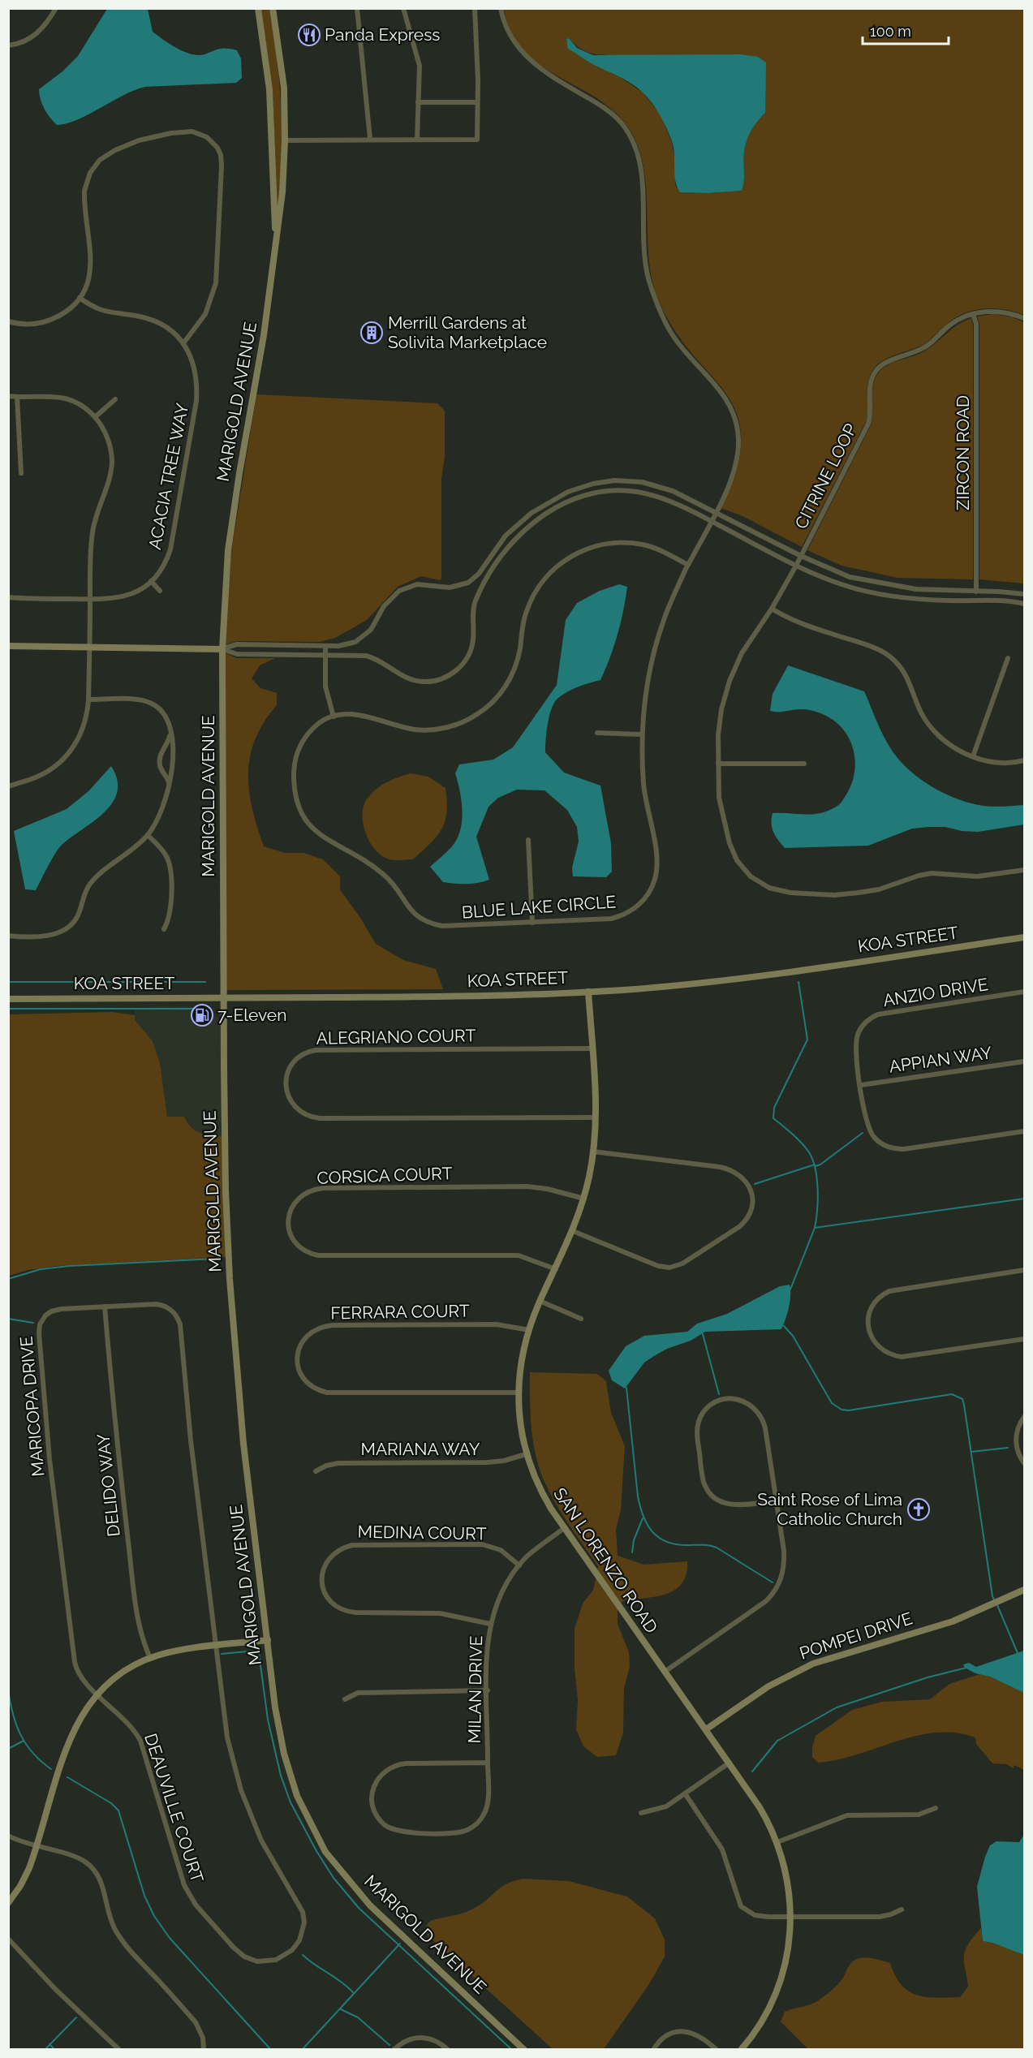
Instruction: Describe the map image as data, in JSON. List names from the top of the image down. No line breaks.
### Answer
{"streets":{"main road":["MARIGOLD AVENUE","KOA STREET","SAN LORENZO ROAD","POMPEI DRIVE"],"street":["ZIRCON ROAD","ACACIA TREE WAY","CITRINE LOOP","BLUE LAKE CIRCLE","ANZIO DRIVE","ALEGRIANO COURT","APPIAN WAY","CORSICA COURT","FERRARA COURT","MARICOPA DRIVE","MARIANA WAY","DELIDO WAY","MEDINA COURT","MILAN DRIVE","DEAUVILLE COURT"]},"crossings":[["MARIGOLD AVENUE","KOA STREET"],["ZIRCON ROAD","CITRINE LOOP"],["KOA STREET","SAN LORENZO ROAD"],["ANZIO DRIVE","APPIAN WAY"],["ALEGRIANO COURT","SAN LORENZO ROAD"],["CORSICA COURT","SAN LORENZO ROAD"],["FERRARA COURT","SAN LORENZO ROAD"],["MARICOPA DRIVE","DELIDO WAY"],["MARICOPA DRIVE","DEAUVILLE COURT"],["MARIANA WAY","SAN LORENZO ROAD"],["MEDINA COURT","MILAN DRIVE"],["SAN LORENZO ROAD","POMPEI DRIVE"],["SAN LORENZO ROAD","MILAN DRIVE"]],"places":{"restaurant":["Panda Express"],"building":["Merrill Gardens at Solivita Marketplace"],"fuel station":["7-Eleven"],"church":["Saint Rose of Lima Catholic Church"]},"scale_bar":"100 m"}
